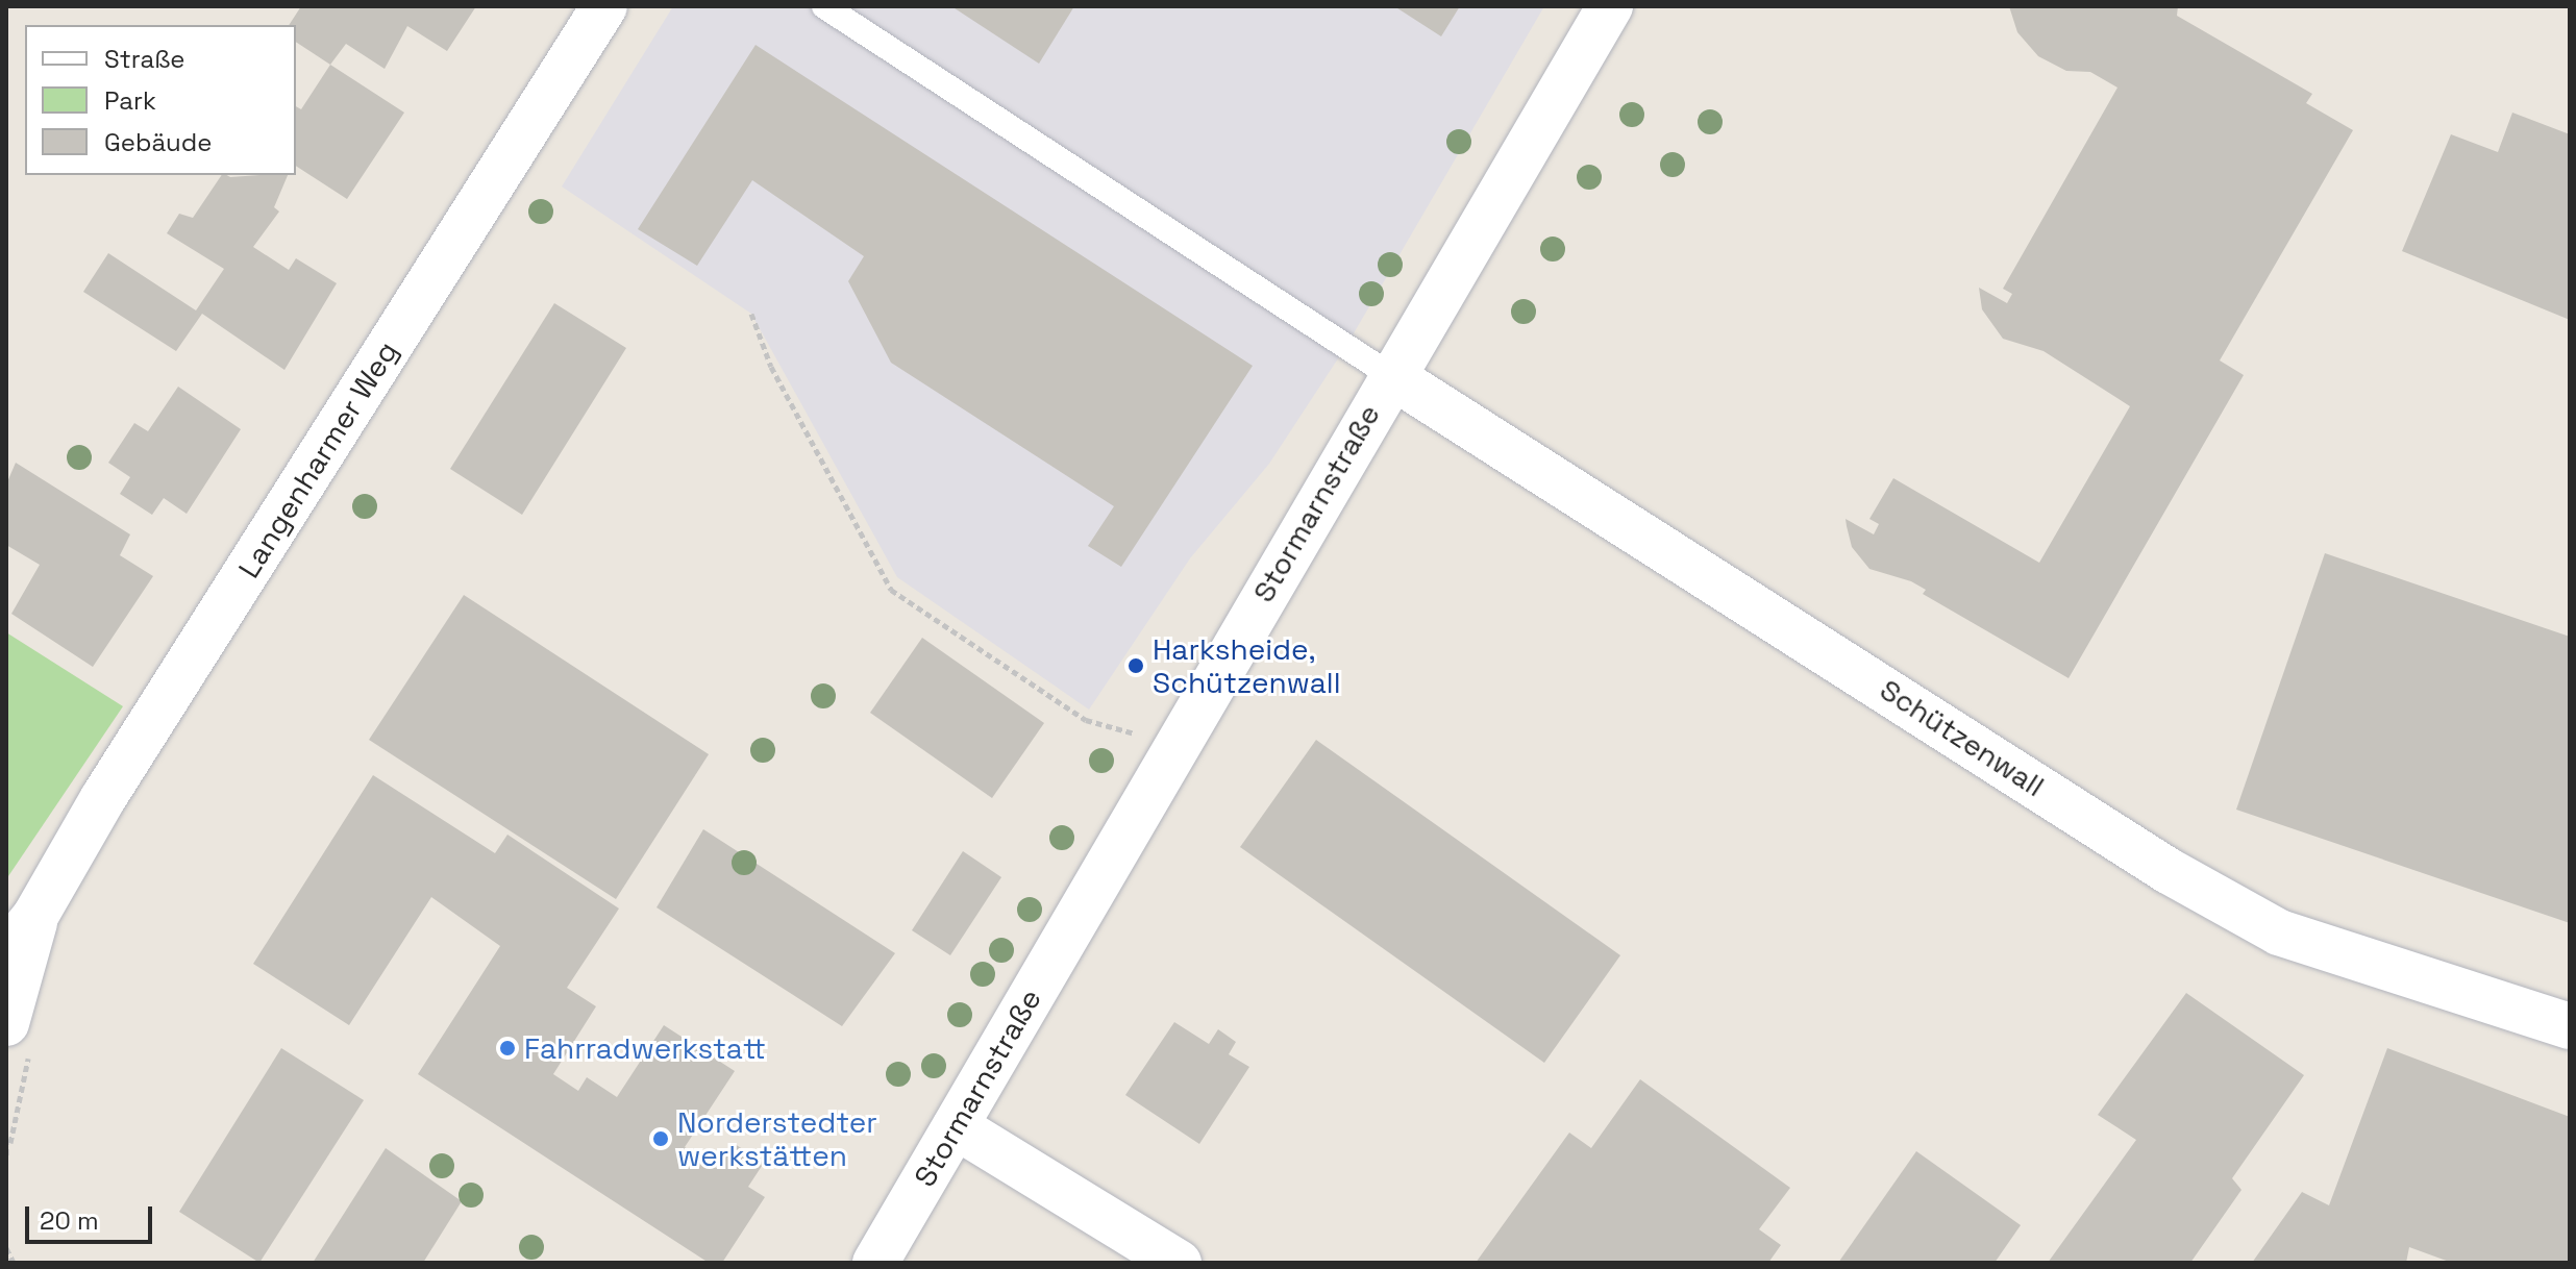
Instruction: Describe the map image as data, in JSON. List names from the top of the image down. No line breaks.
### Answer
{"streets":{"street":["Langenharmer Weg","Stormarnstraße","Schützenwall"]},"crossings":[["Stormarnstraße","Schützenwall"]],"places":["Harksheide, Schützenwall","Fahrradwerkstatt","Norderstedter werkstätten"],"legend":["Straße","Park","Gebäude"],"scale_bar":"20 m"}
